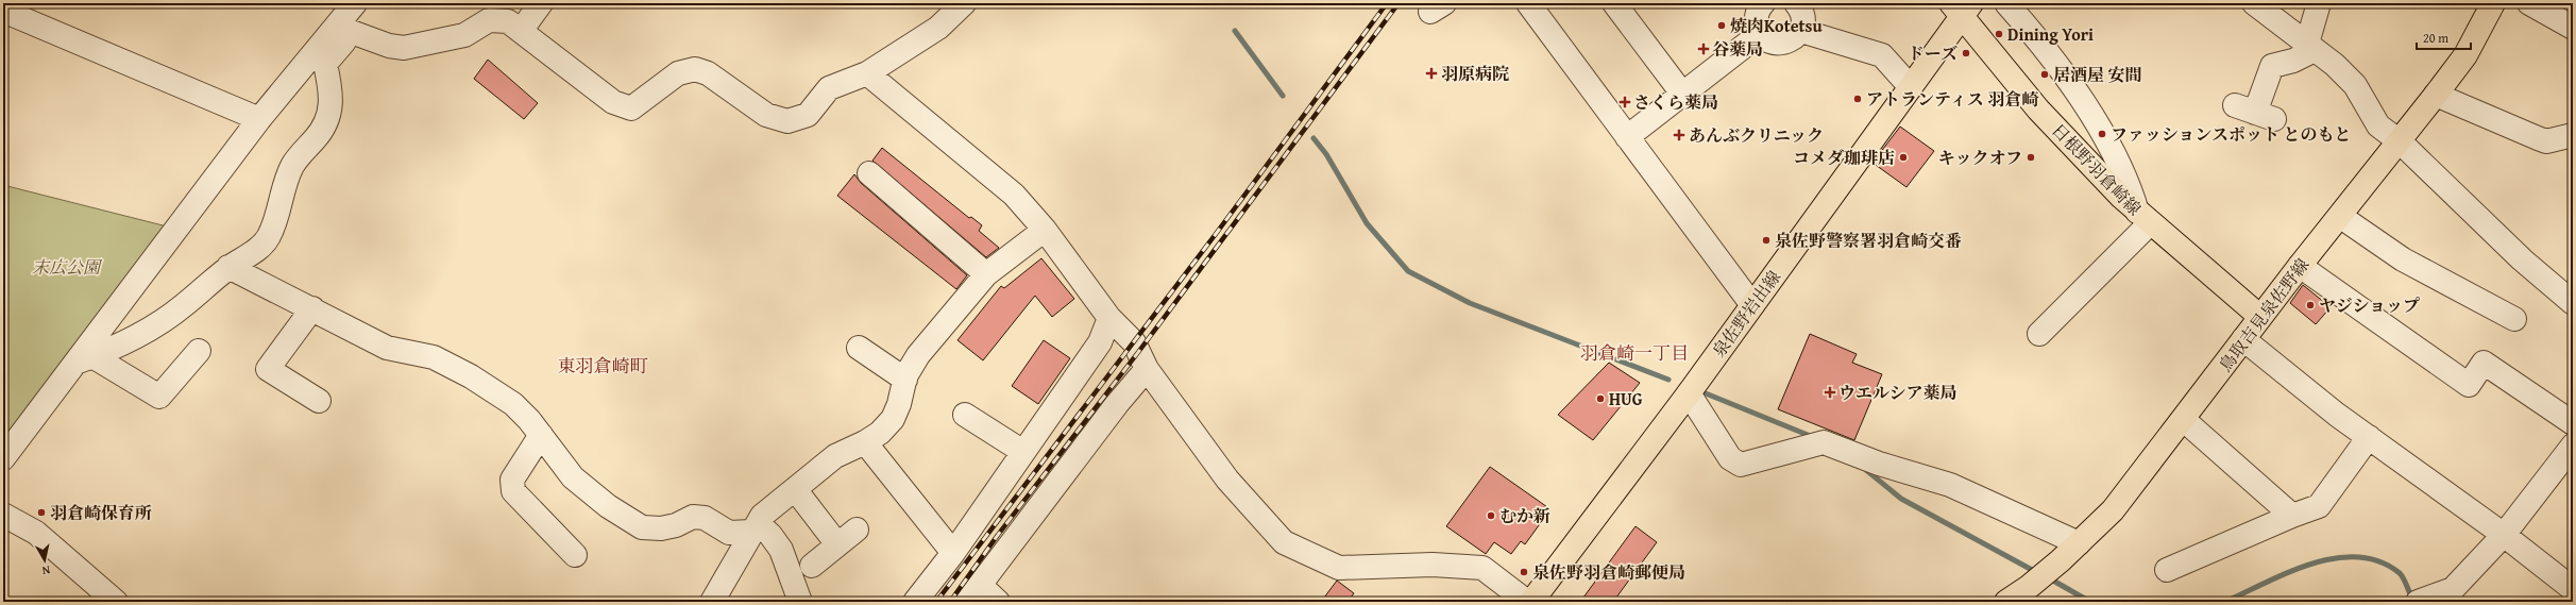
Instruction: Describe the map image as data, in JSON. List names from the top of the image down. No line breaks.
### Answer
{"streets":{"main road":["日根野羽倉崎線","泉佐野岩出線","鳥取吉見泉佐野線"]},"crossings":[["日根野羽倉崎線","泉佐野岩出線"],["日根野羽倉崎線","鳥取吉見泉佐野線"]],"districts":["羽倉崎一丁目","東羽倉崎町"],"parks":["末広公園"],"places":{"other":["焼肉Kotetsu","Dining Yori","ドーズ","居酒屋 安間","アトランティス 羽倉崎","ファッションスポット とのもと","コメダ珈琲店","キックオフ","泉佐野警察署羽倉崎交番","ヤジショップ","HUG","羽倉崎保育所","むか新","泉佐野羽倉崎郵便局"],"health":["谷薬局","羽原病院","さくら薬局","あんぶクリニック","ウエルシア薬局"]},"scale_bar":"20 m","north":"bottom"}
